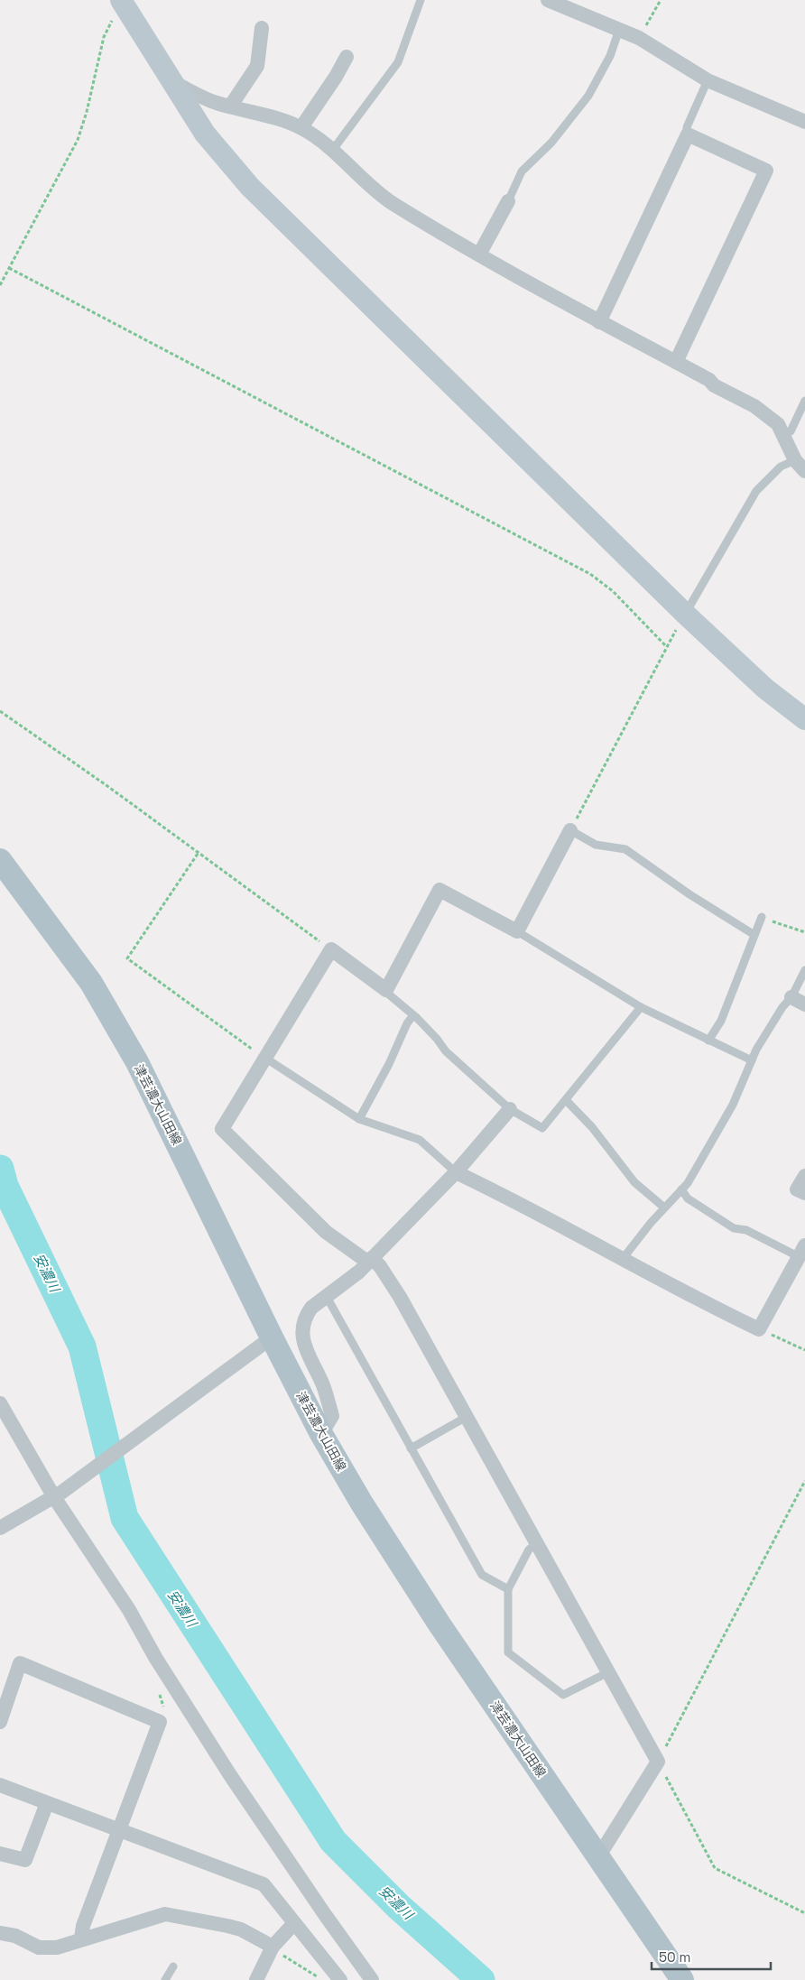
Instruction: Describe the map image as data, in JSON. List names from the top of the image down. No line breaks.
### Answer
{"streets":{"main road":["津芸濃大山田線"]},"water":["安濃川"],"scale_bar":"50 m"}
